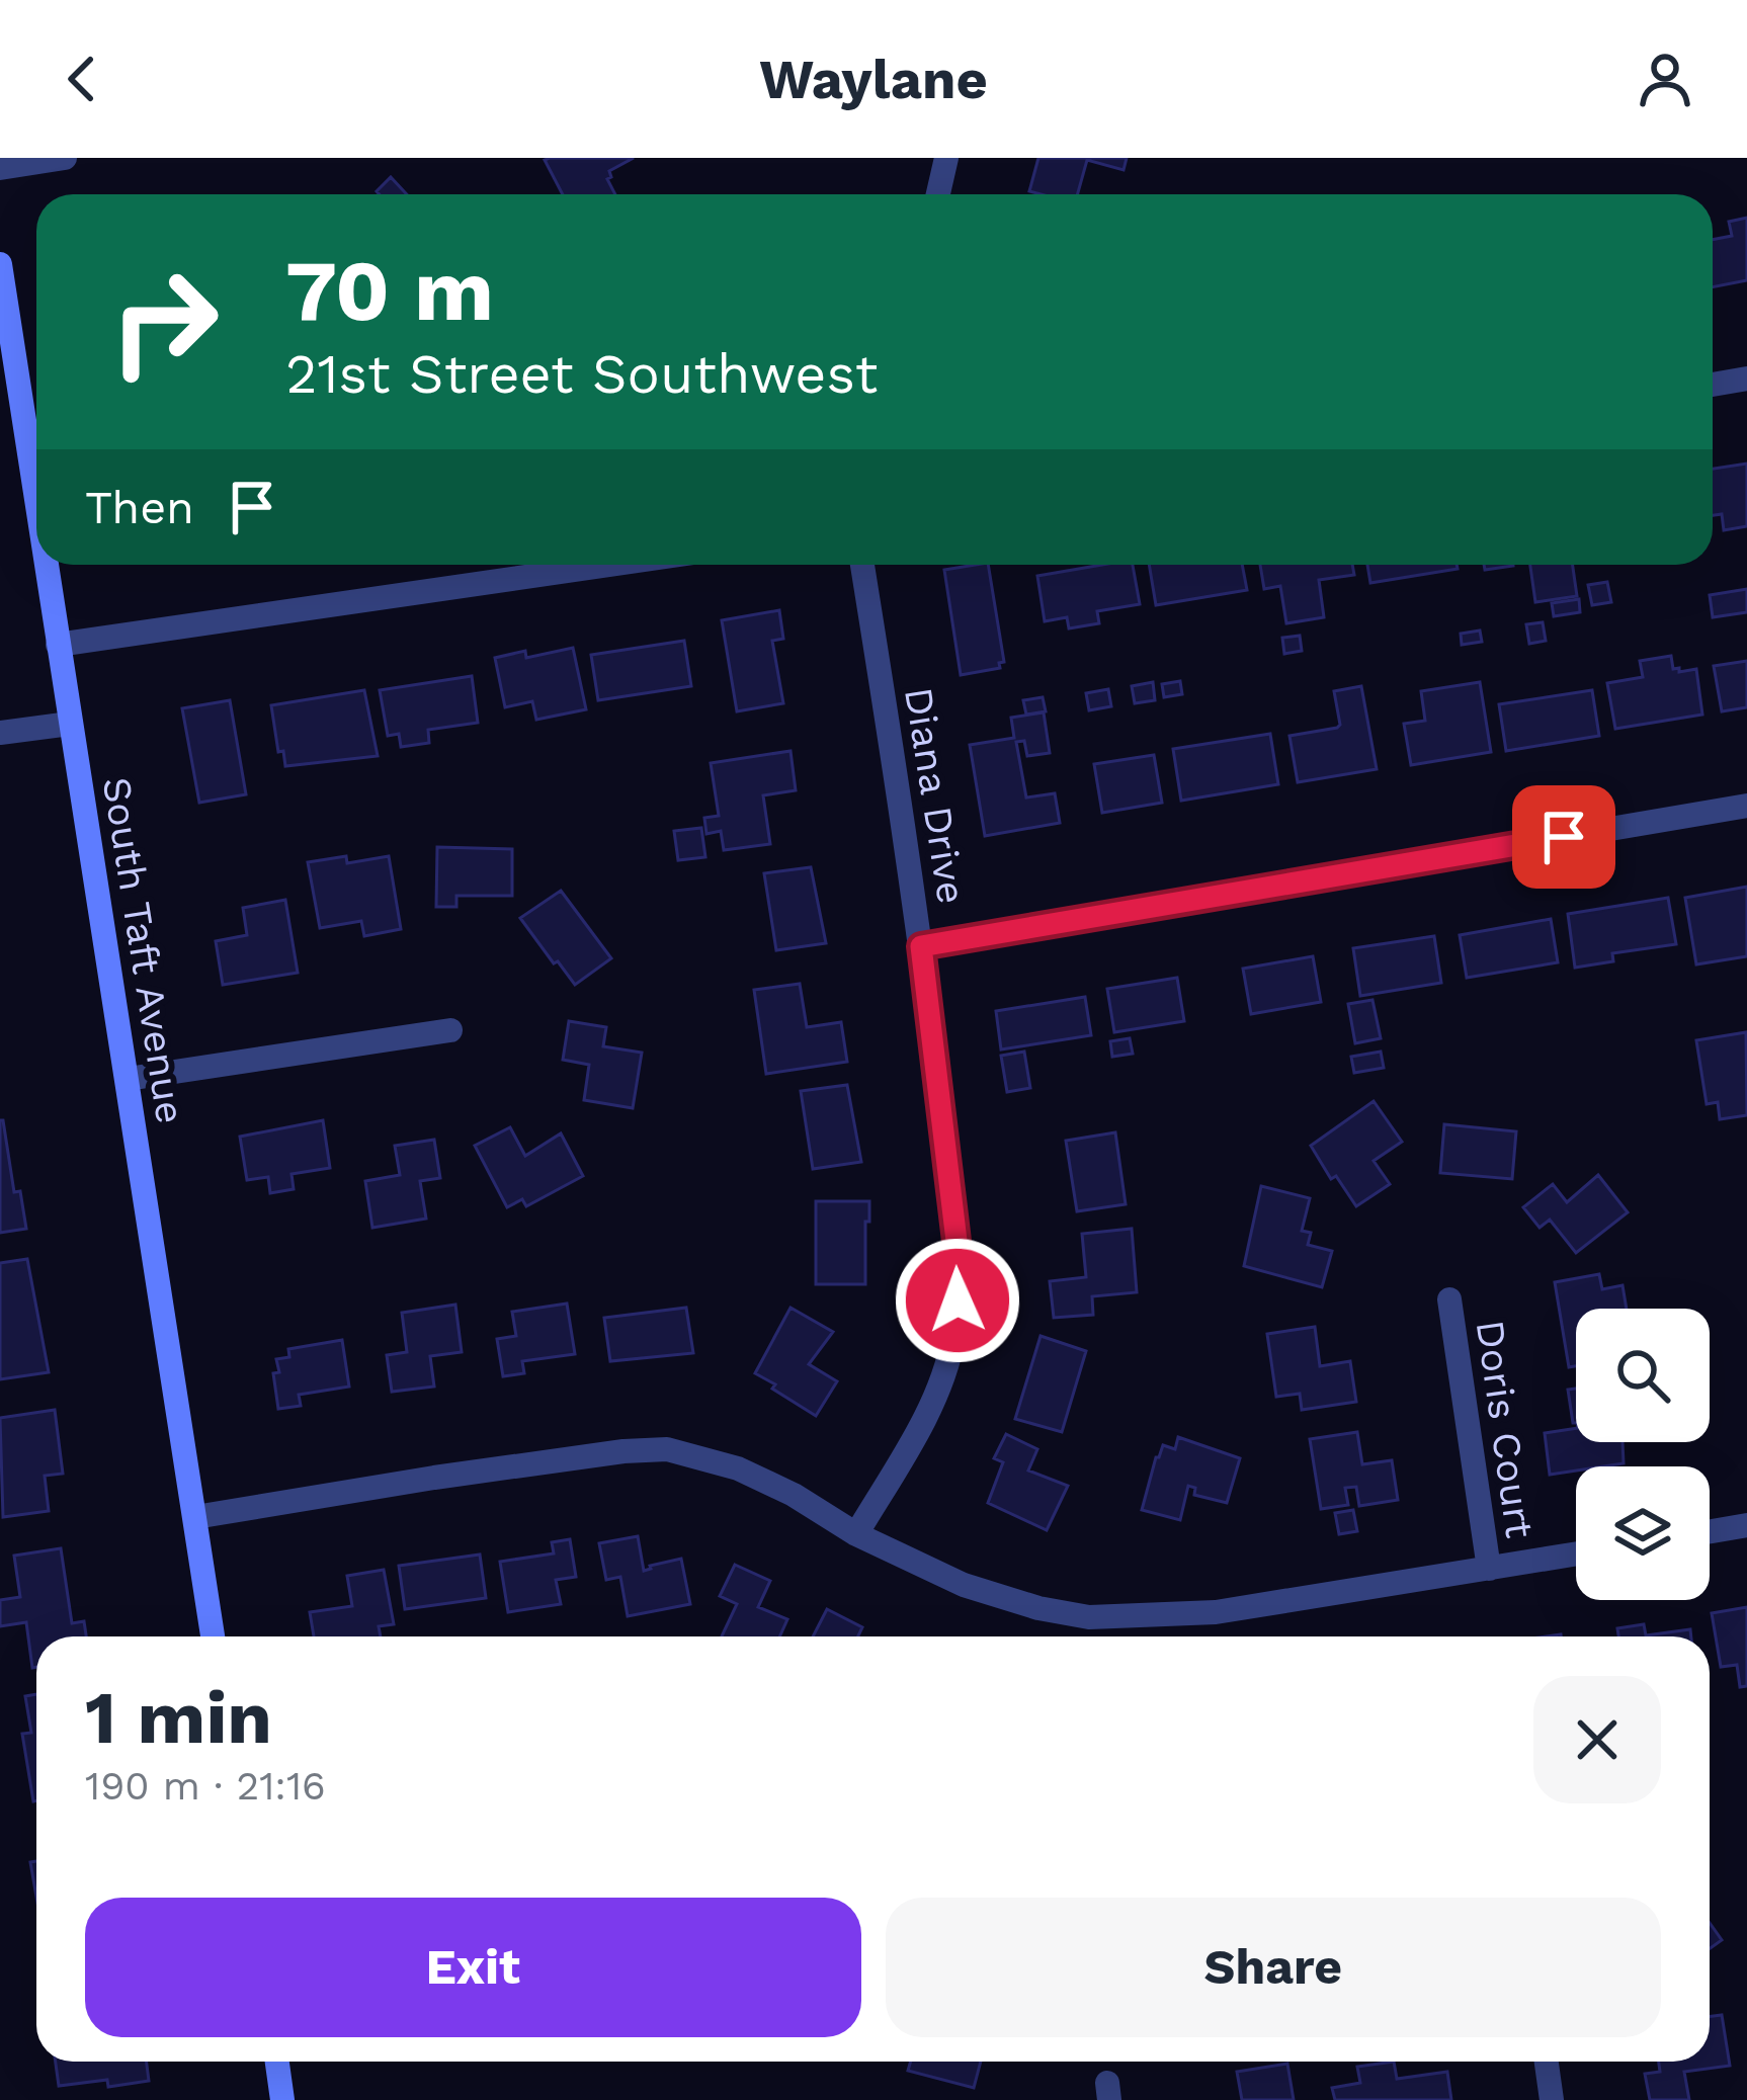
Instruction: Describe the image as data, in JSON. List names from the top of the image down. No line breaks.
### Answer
{"streets":{"main road":["South Taft Avenue"],"street":["Diana Drive","Doris Court"]},"page":{"header":"Waylane","turn":["70 m","21st Street Southwest"],"then":"Then","heading":["1 min","190 m · 21:16"],"buttons":["Exit","Share"]}}
